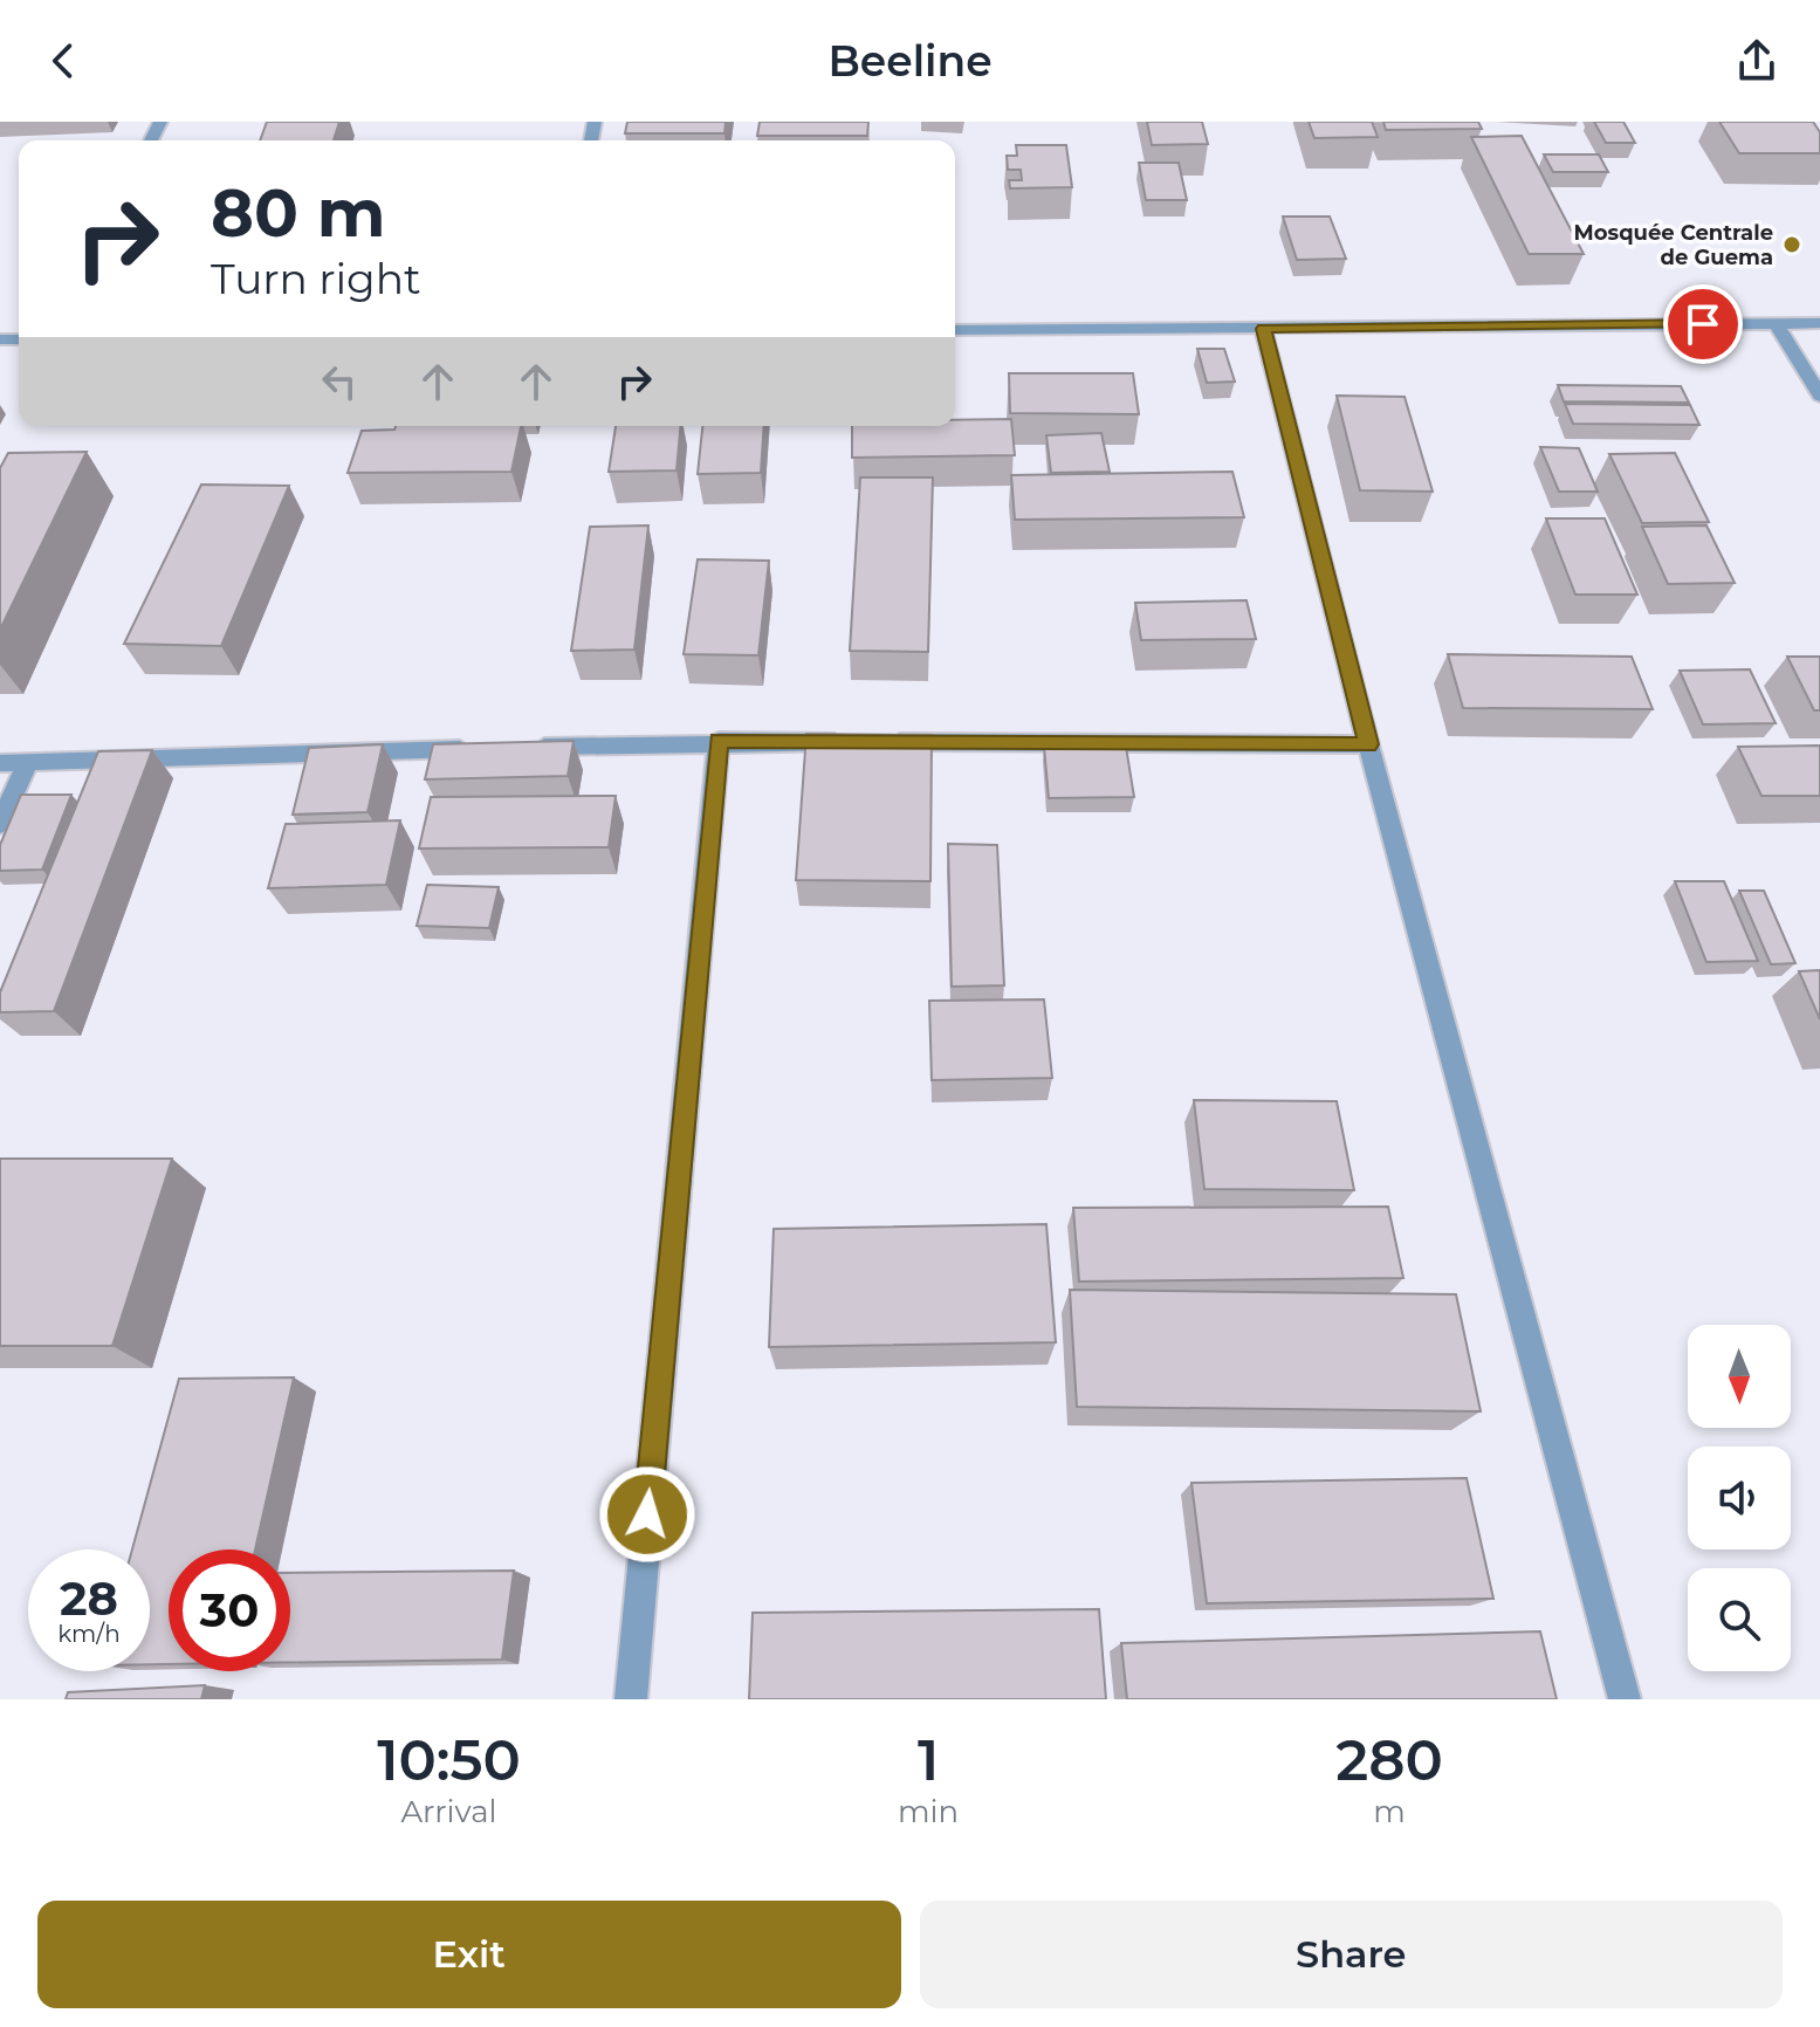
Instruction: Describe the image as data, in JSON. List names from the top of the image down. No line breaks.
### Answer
{"places":["Mosquée Centrale de Guema"],"north":"bottom","page":{"header":"Beeline","turn":["80 m","Turn right"],"speed":"28 km/h","limit":"30","eta":["10:50","Arrival","1","min","280","m"],"buttons":["Exit","Share"]}}
